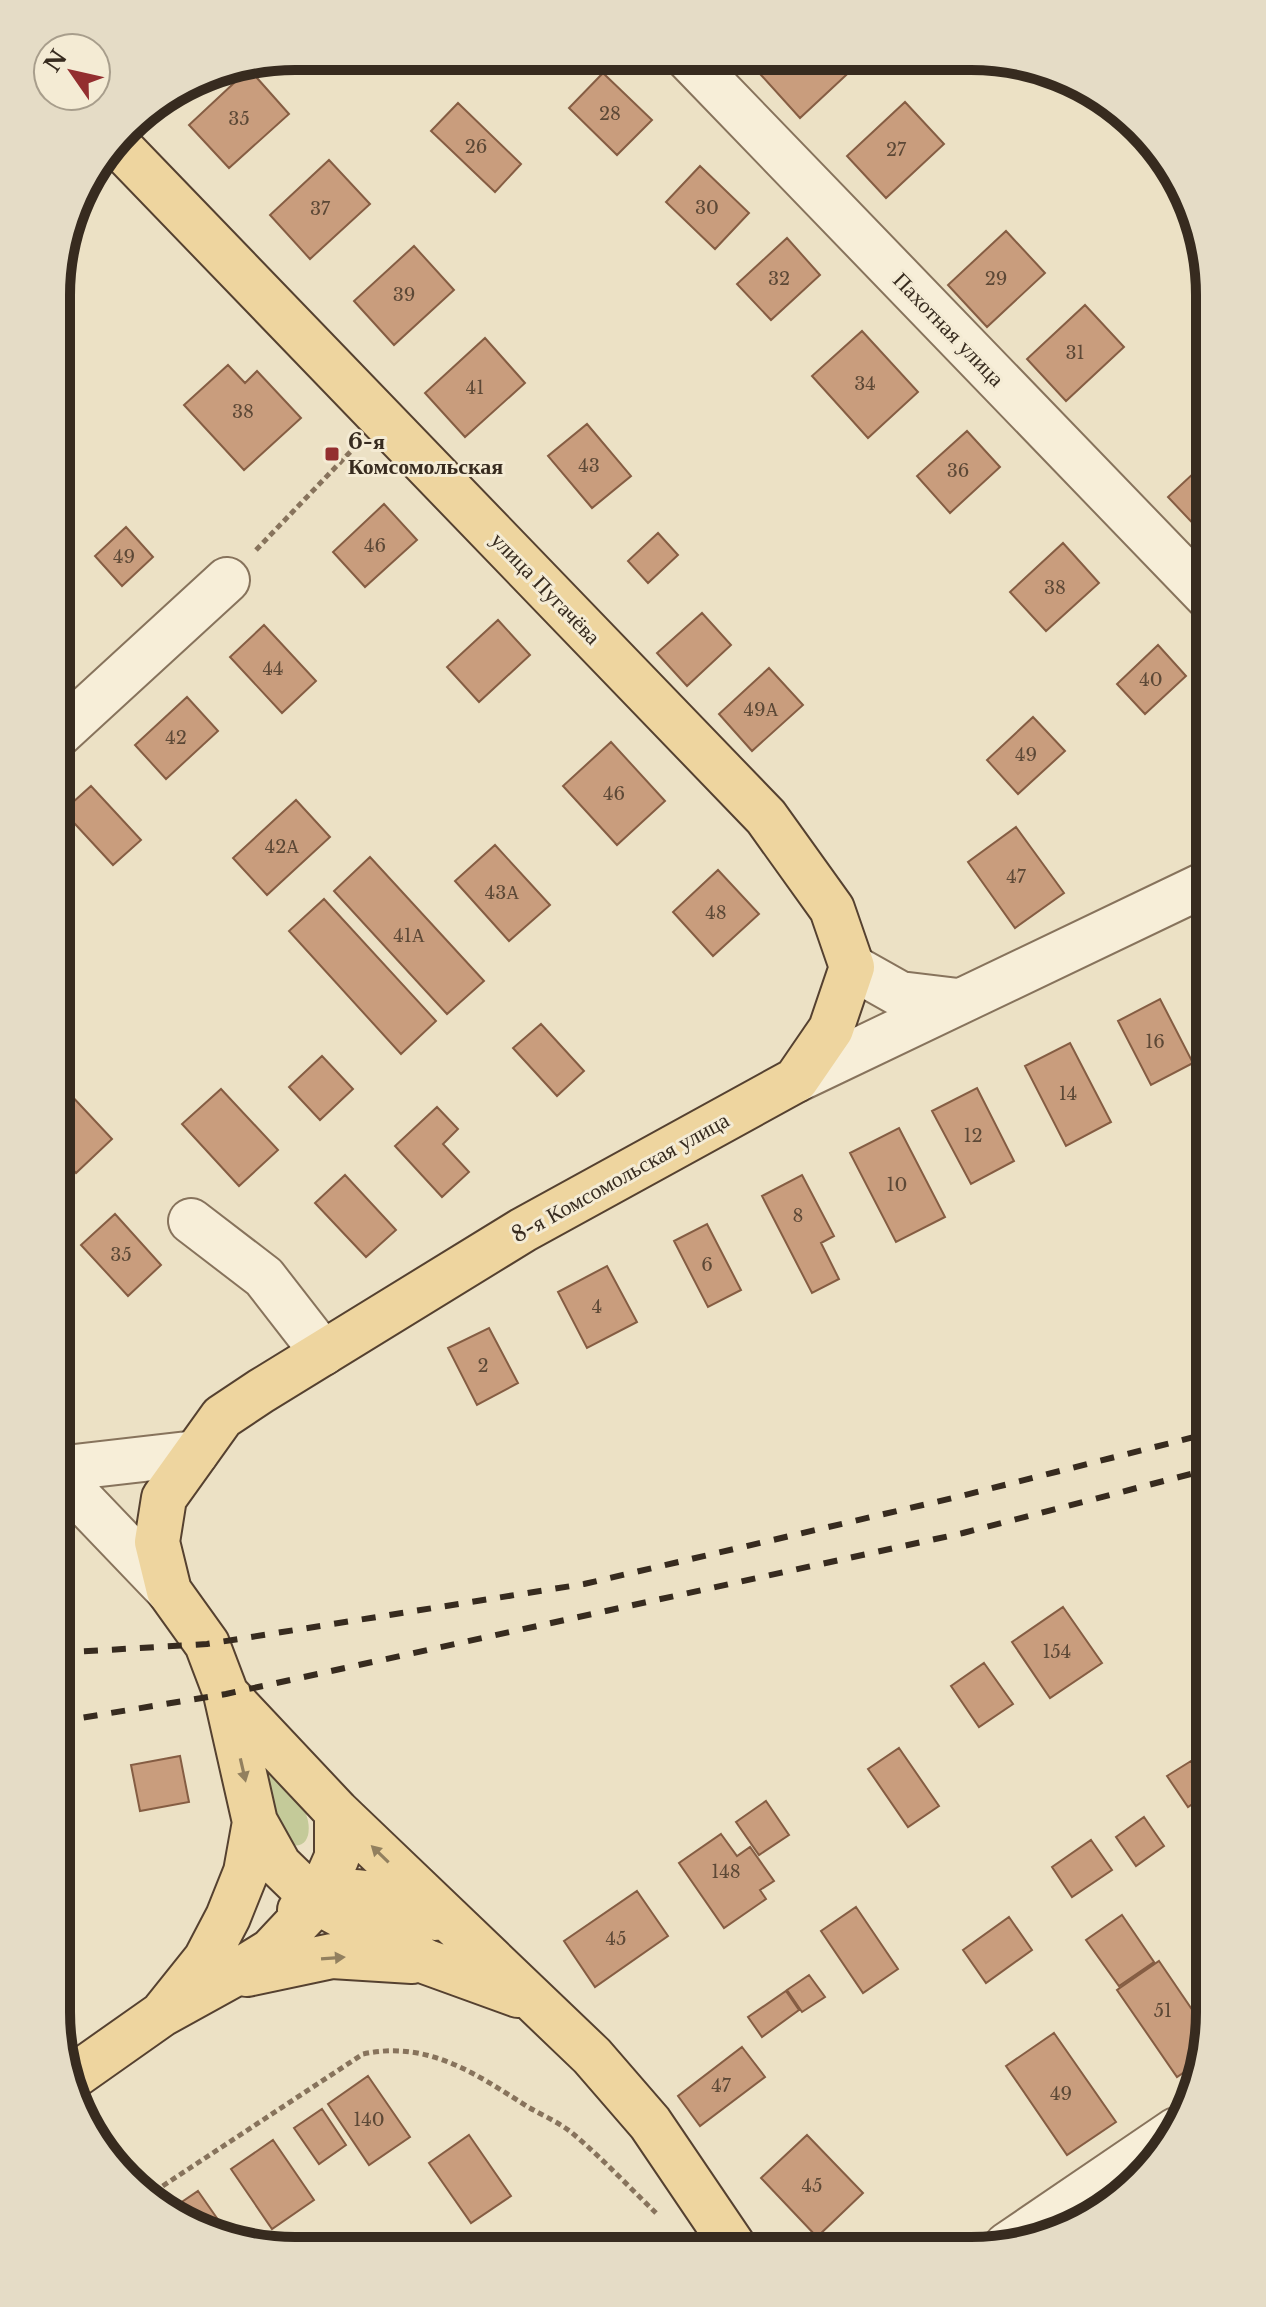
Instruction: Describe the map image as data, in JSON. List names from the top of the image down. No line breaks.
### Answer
{"streets":{"main road":["улица Пугачёва","8-я Комсомольская улица"],"street":["Пахотная улица"]},"places":{"transit":["6-я Комсомольская"]},"house_numbers":["28","35","26","27","30","37","32","29","39","31","34","41","38","43","36","46","49","38","44","40","49А","42","49","46","42А","47","43А","48","41А","16","14","12","10","8","35","6","4","2","154","148","45","51","47","49","140","45"],"north":"top left"}
